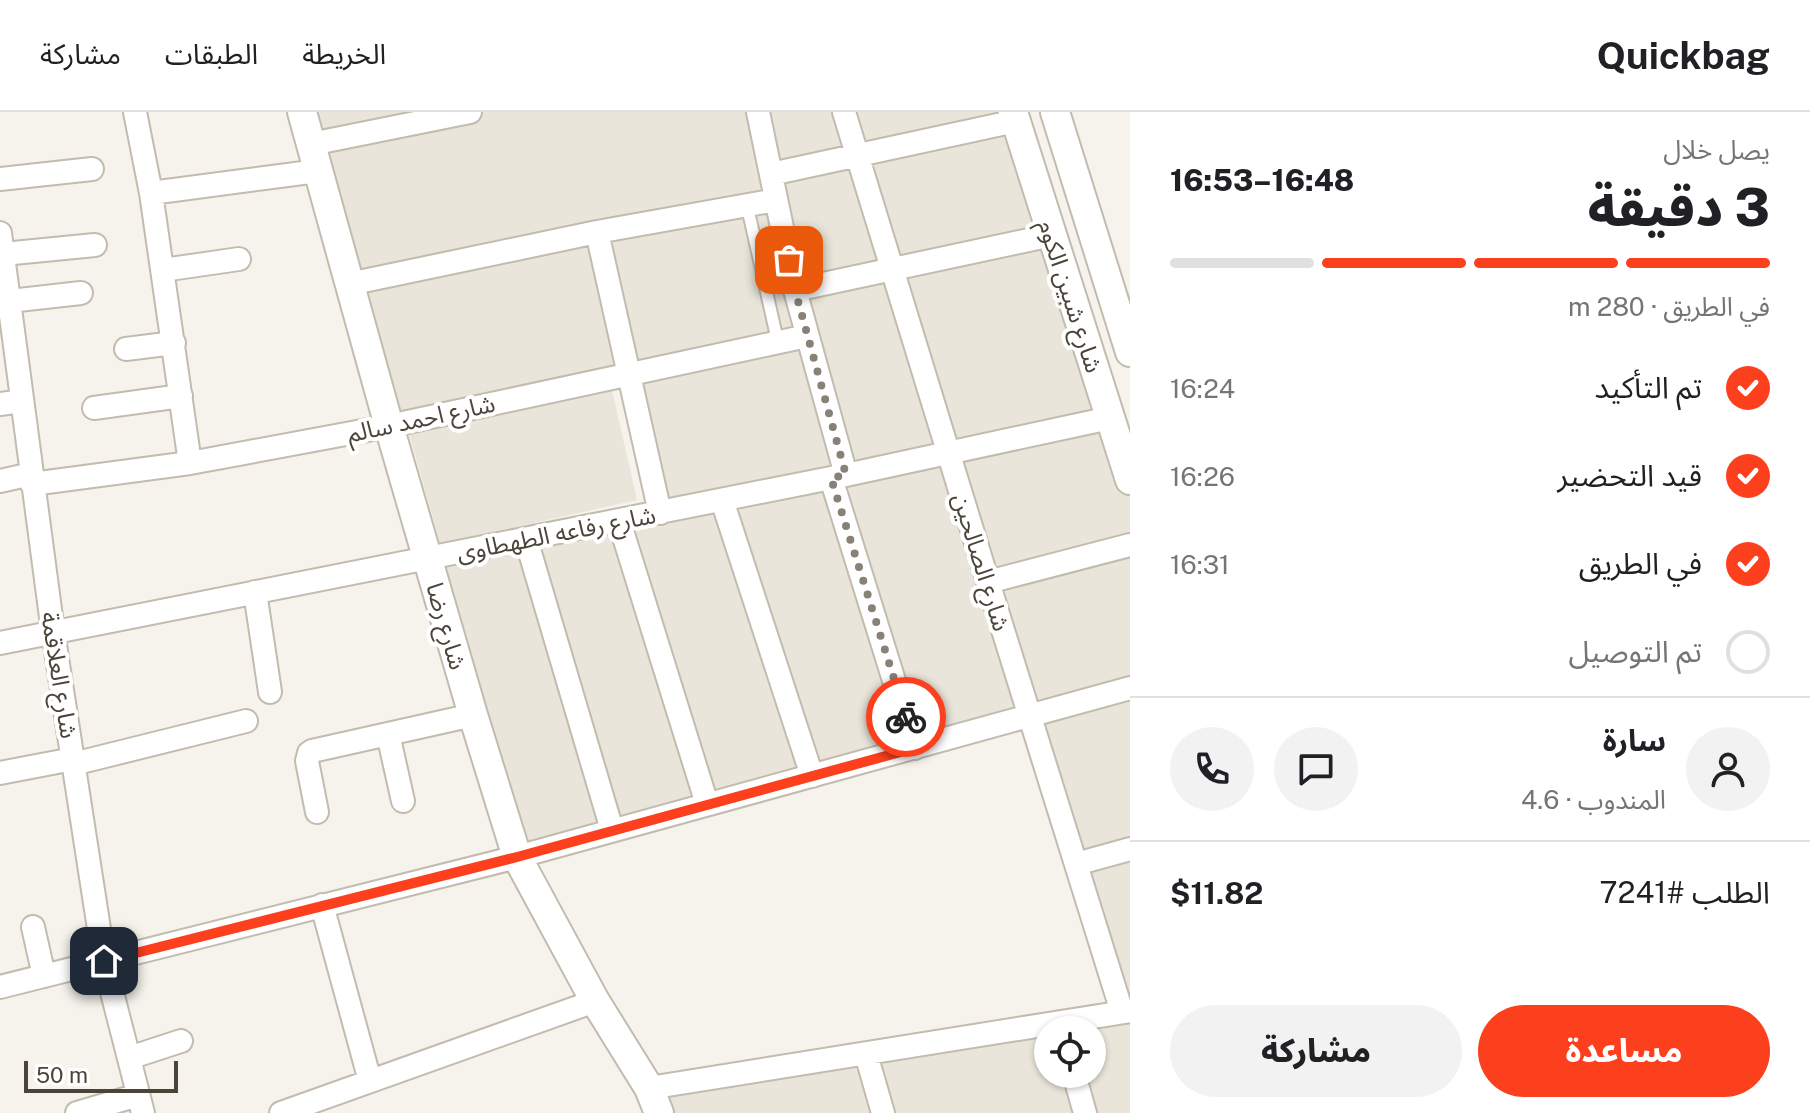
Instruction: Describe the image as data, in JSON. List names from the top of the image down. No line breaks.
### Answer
{"streets":{"street":["شارع شبين الكوم","شارع احمد سالم","شارع رفاعه الطهطاوى","شارع الصالحين","شارع رضا","شارع العلاقمة"]},"crossings":[["شارع شبين الكوم","شارع رفاعه الطهطاوى"],["شارع احمد سالم","شارع رضا"],["شارع احمد سالم","شارع العلاقمة"],["شارع رفاعه الطهطاوى","شارع الصالحين"],["شارع رفاعه الطهطاوى","شارع رضا"],["شارع رفاعه الطهطاوى","شارع العلاقمة"]],"scale_bar":"50 m","page":{"header":"Quickbag","nav":["الخريطة","الطبقات","مشاركة"],"heading":["3 دقيقة","يصل خلال","16:48–16:53"],"panel":["سارة","المندوب · 4.6","الطلب #7241","$11.82"],"bar":"في الطريق · 280 m","list":[["تم التأكيد","16:24"],["قيد التحضير","16:26"],["في الطريق","16:31"],"تم التوصيل"],"buttons":["مساعدة","مشاركة"],"scale":"50 m"}}
